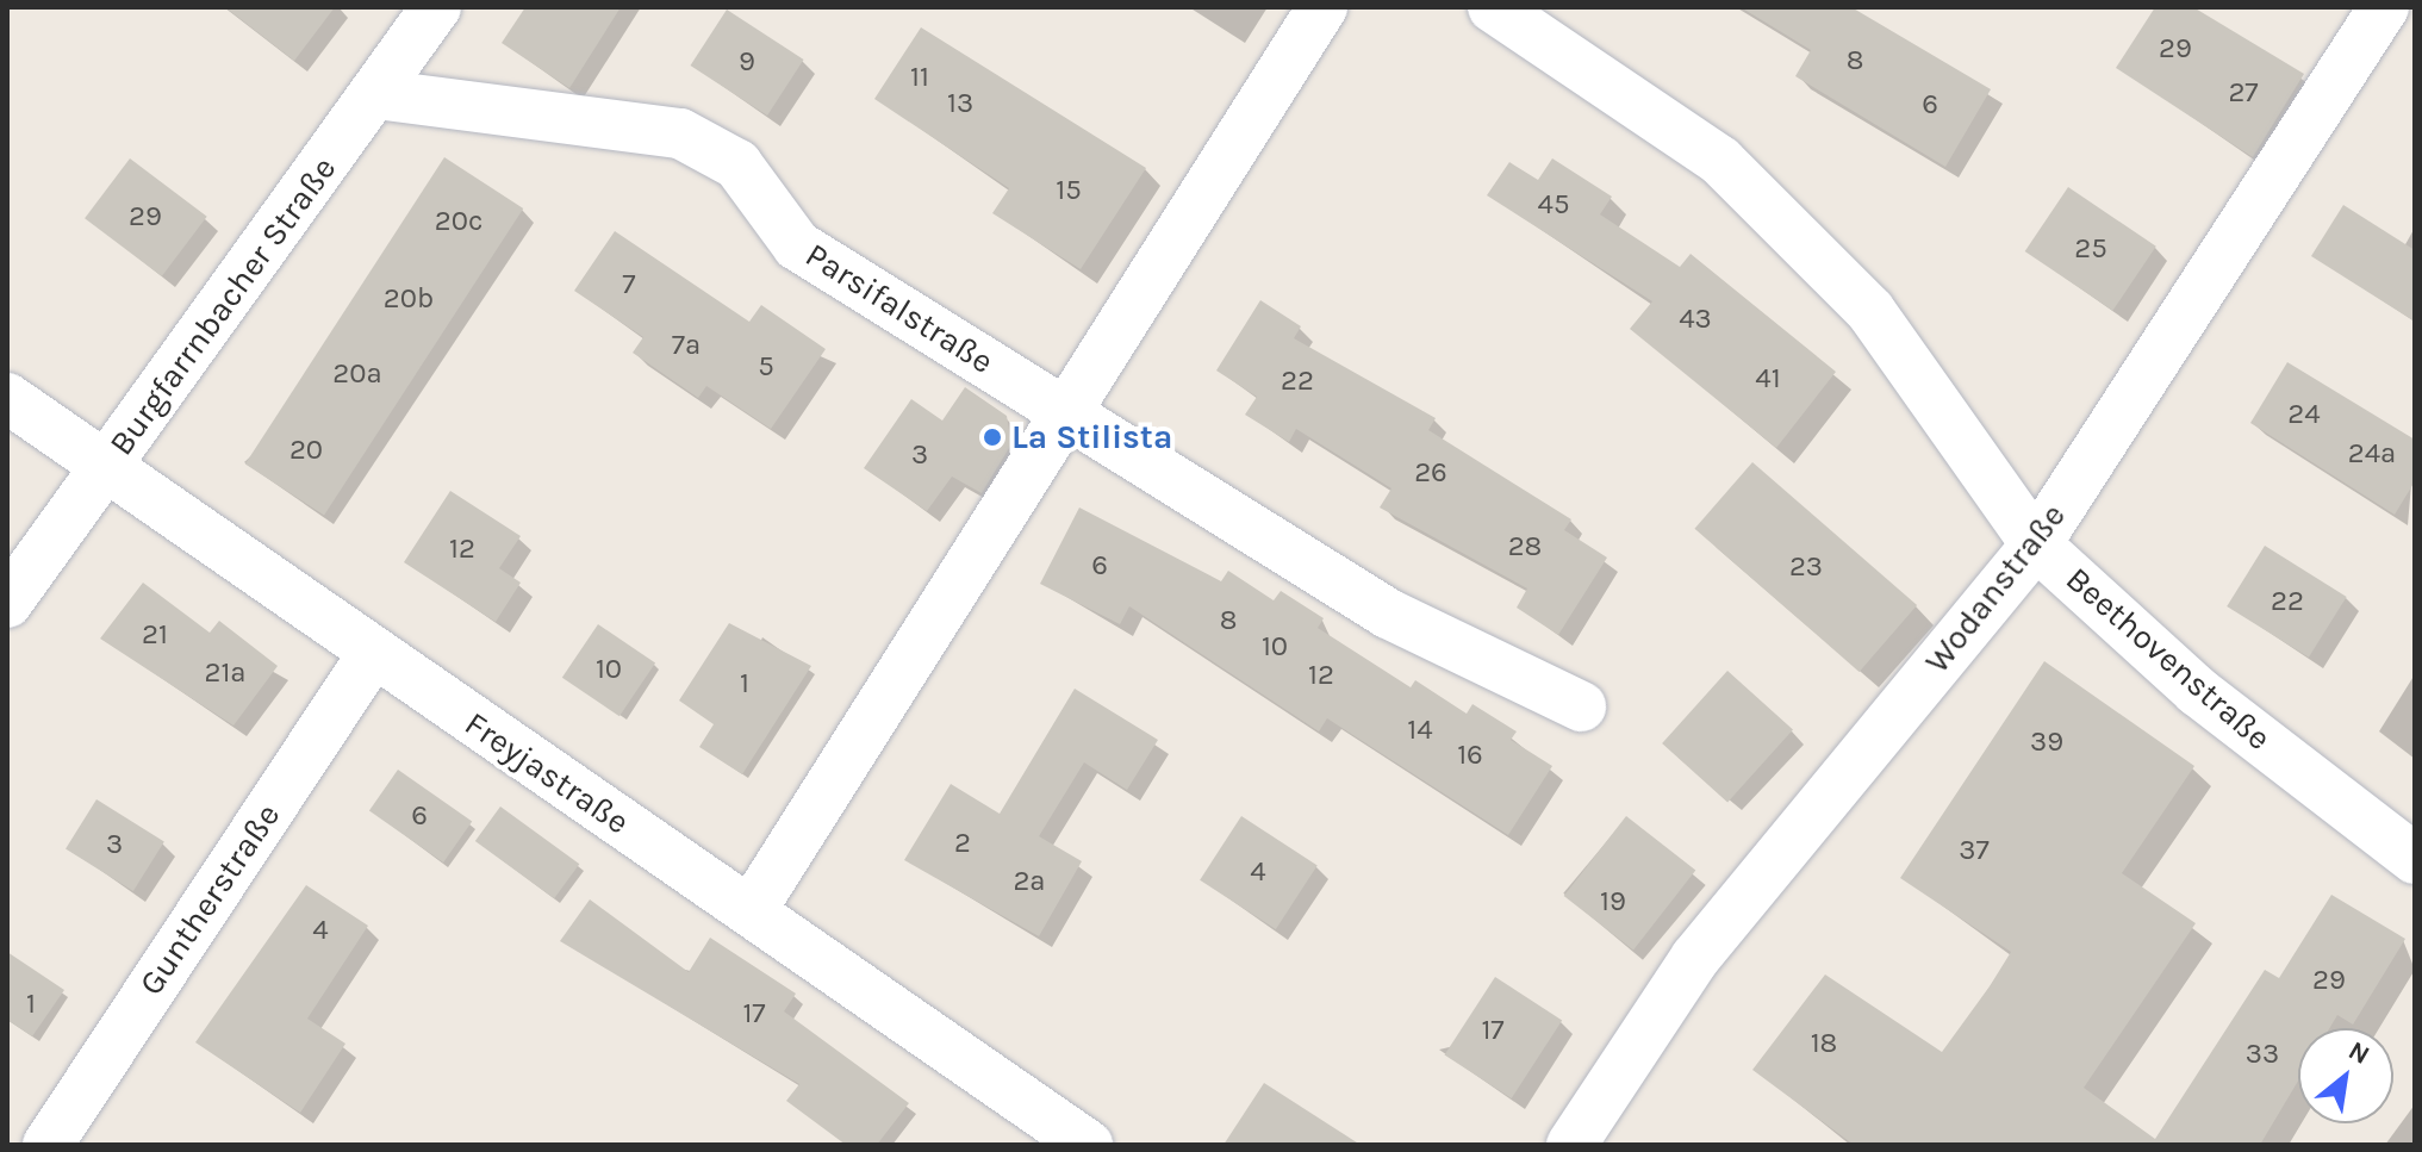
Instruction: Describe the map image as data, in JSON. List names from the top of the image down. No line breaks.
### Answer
{"streets":{"street":["Burgfarrnbacher Straße","Parsifalstraße","Wodanstraße","Beethovenstraße","Freyjastraße","Guntherstraße"]},"crossings":[["Burgfarrnbacher Straße","Parsifalstraße"],["Burgfarrnbacher Straße","Freyjastraße"],["Wodanstraße","Beethovenstraße"],["Freyjastraße","Guntherstraße"]],"places":["La Stilista"],"house_numbers":["29","8","9","11","27","13","6","15","45","29","20c","25","7","20b","43","7a","5","20a","41","22","24","20","24a","3","26","28","12","6","23","22","8","21","10","10","21a","12","1","14","39","16","6","2","3","37","4","2a","19","4","29","1","17","17","18","33"],"north":"top right"}
